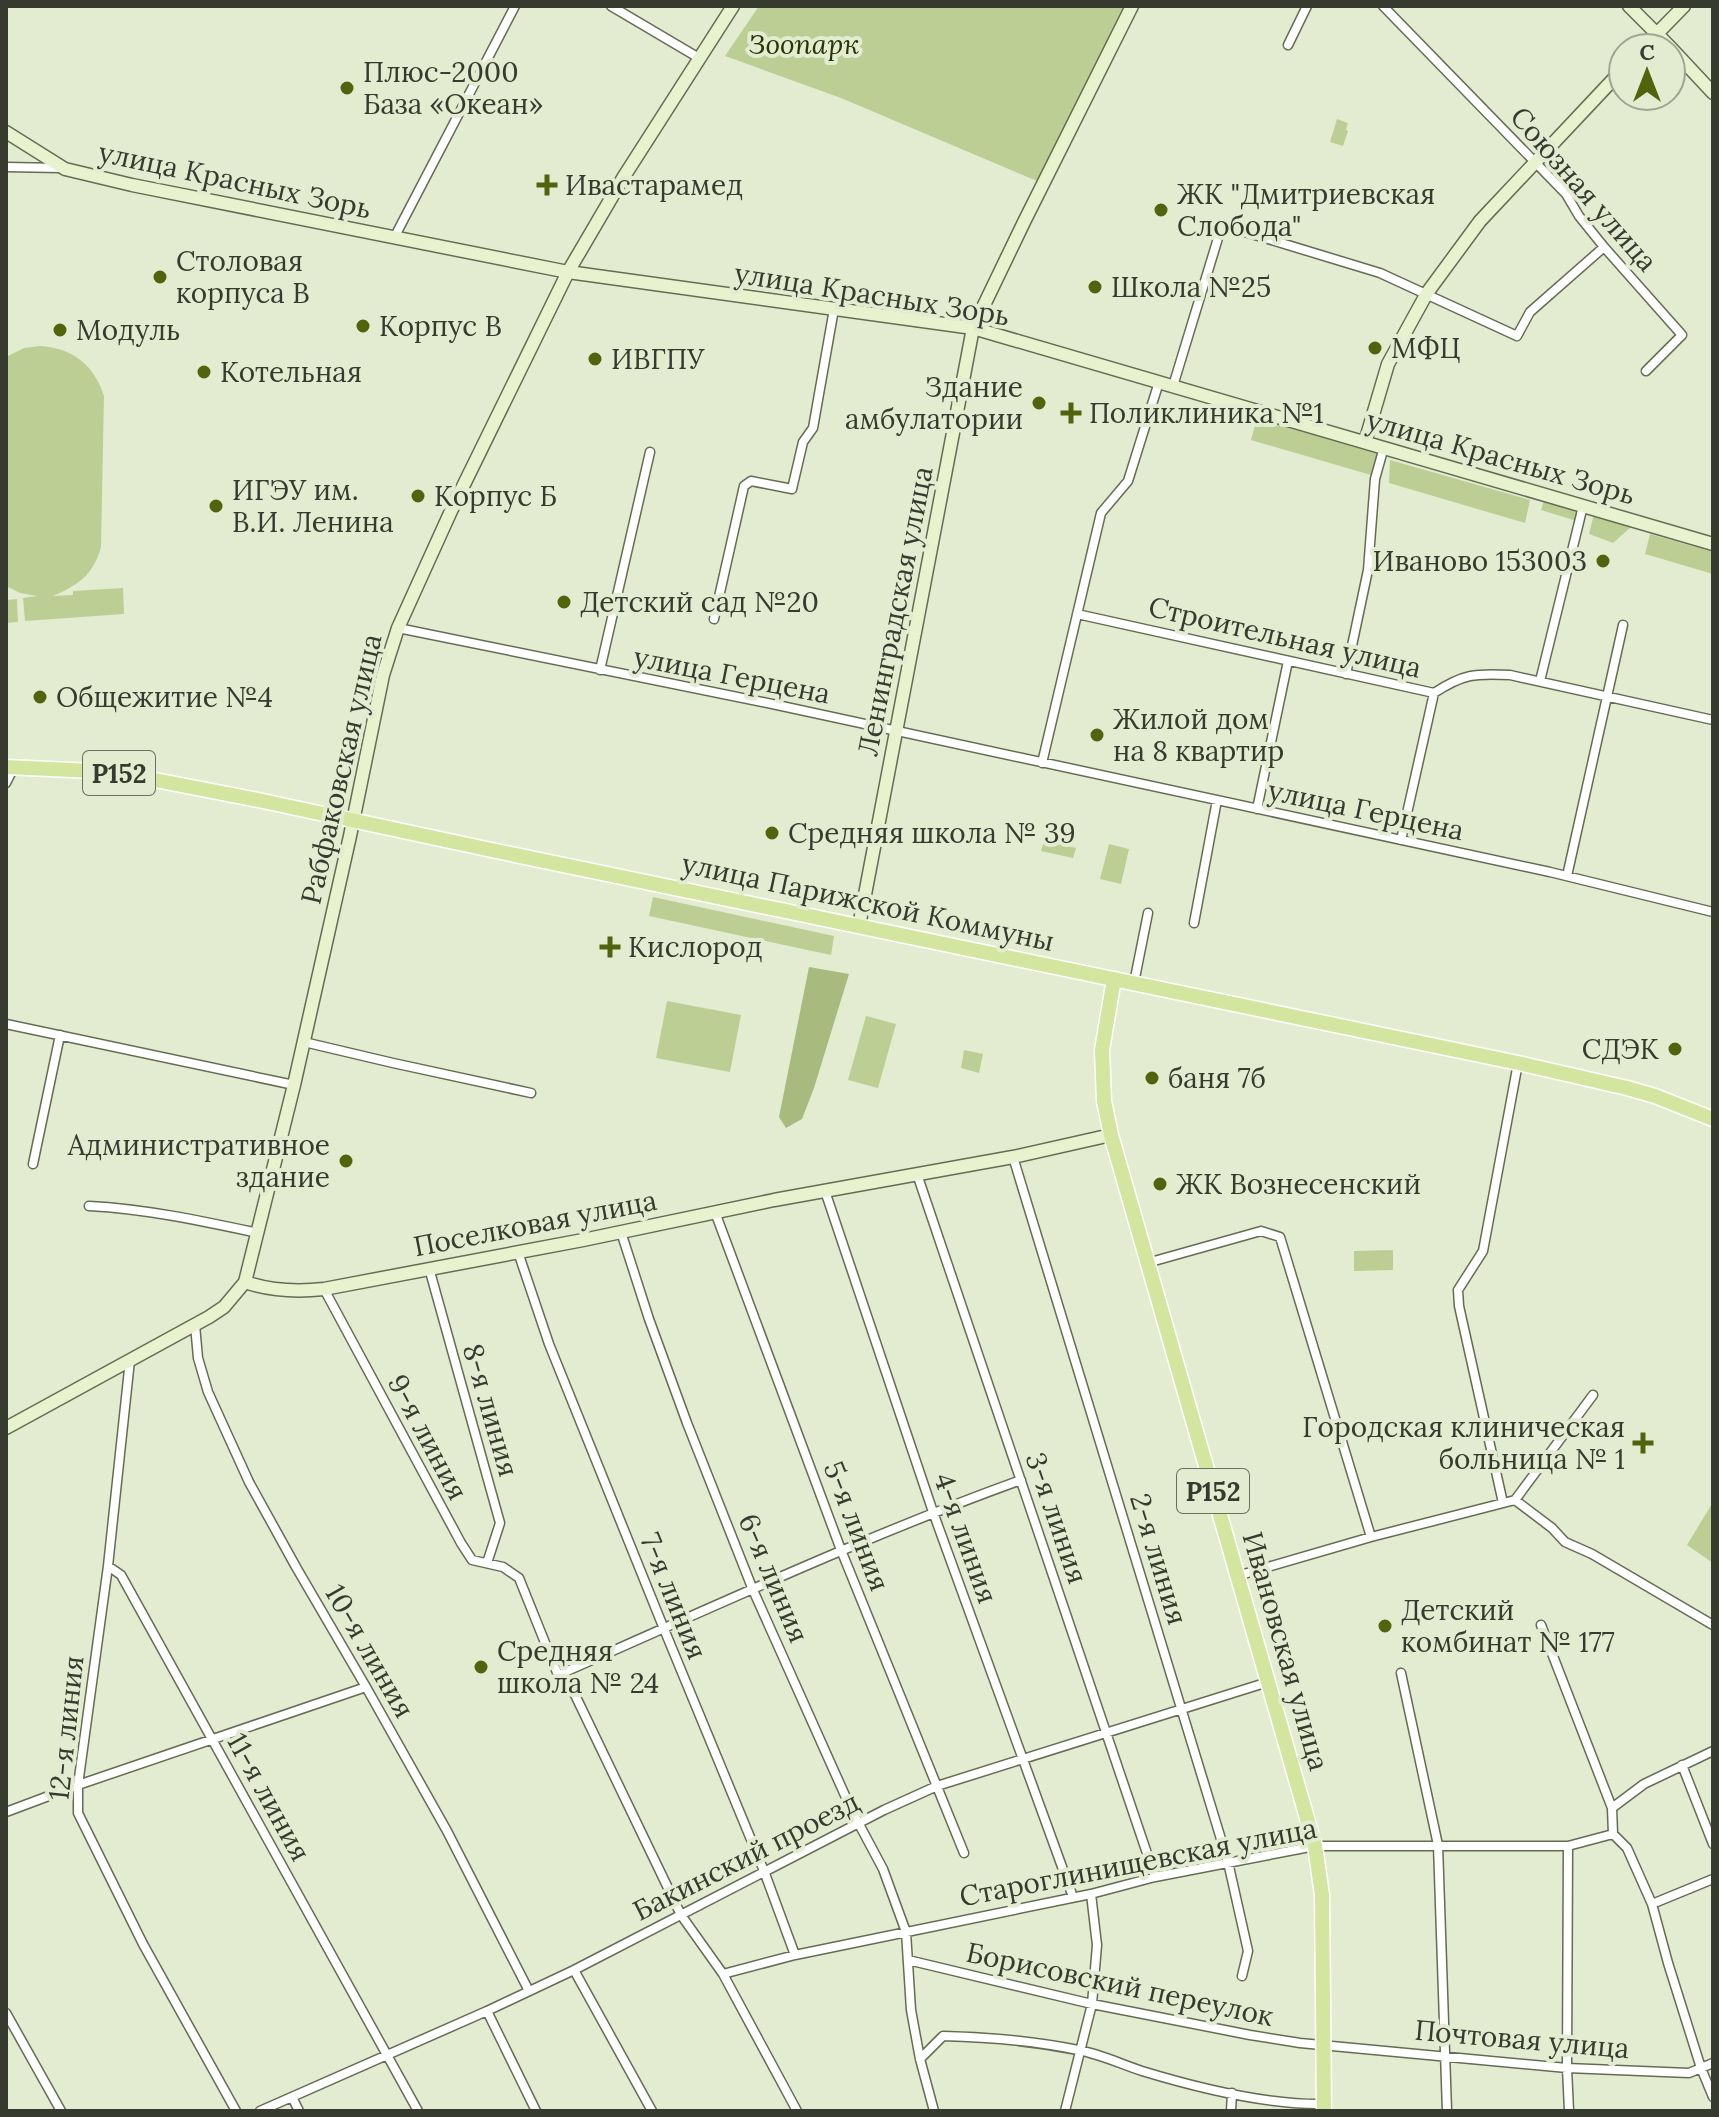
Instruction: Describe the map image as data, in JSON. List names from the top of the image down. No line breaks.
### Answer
{"streets":{"main road":["Р152","улица Парижской Коммуны","Ивановская улица"],"street":["улица Красных Зорь","Союзная улица","Ленинградская улица","Строительная улица","улица Герцена","Рабфаковская улица","Поселковая улица","8-я линия","9-я линия","3-я линия","5-я линия","4-я линия","2-я линия","6-я линия","7-я линия","10-я линия","12-я линия","11-я линия","Бакинский проезд","Староглинищевская улица","Борисовский переулок","Почтовая улица"]},"crossings":[["улица Красных Зорь","Ленинградская улица"],["улица Красных Зорь","Рабфаковская улица"],["Ленинградская улица","улица Герцена"],["Ленинградская улица","улица Парижской Коммуны"],["улица Герцена","Рабфаковская улица"],["Рабфаковская улица","улица Парижской Коммуны"],["Рабфаковская улица","Поселковая улица"],["улица Парижской Коммуны","Ивановская улица"],["Поселковая улица","8-я линия"],["Поселковая улица","9-я линия"],["Поселковая улица","3-я линия"],["Поселковая улица","5-я линия"],["Поселковая улица","4-я линия"],["Поселковая улица","2-я линия"],["Поселковая улица","6-я линия"],["Поселковая улица","7-я линия"],["Поселковая улица","Ивановская улица"],["8-я линия","9-я линия"],["3-я линия","Бакинский проезд"],["3-я линия","Староглинищевская улица"],["5-я линия","Бакинский проезд"],["4-я линия","Бакинский проезд"],["4-я линия","Староглинищевская улица"],["2-я линия","Бакинский проезд"],["2-я линия","Староглинищевская улица"],["6-я линия","Бакинский проезд"],["6-я линия","Староглинищевская улица"],["6-я линия","Борисовский переулок"],["7-я линия","Бакинский проезд"],["7-я линия","Староглинищевская улица"],["10-я линия","Бакинский проезд"],["Ивановская улица","Бакинский проезд"],["Ивановская улица","Староглинищевская улица"],["Ивановская улица","Борисовский переулок"],["Ивановская улица","Почтовая улица"],["12-я линия","11-я линия"],["11-я линия","Бакинский проезд"],["Борисовский переулок","Почтовая улица"]],"parks":["Зоопарк"],"places":{"other":["Плюс-2000 База «Океан»","ЖК \"Дмитриевская Слобода\"","Столовая корпуса В","Школа №25","Корпус В","Модуль","МФЦ","ИВГПУ","Котельная","Здание амбулатории","Корпус Б","ИГЭУ им. В.И. Ленина","Иваново 153003","Детский сад №20","Общежитие №4","Жилой дом на 8 квартир","Средняя школа № 39","СДЭК","баня 7б","Административное здание","ЖК Вознесенский","Детский комбинат № 177","Средняя школа № 24"],"health":["Ивастарамед","Поликлиника №1","Кислород","Городская клиническая больница № 1"]},"north":"top"}
